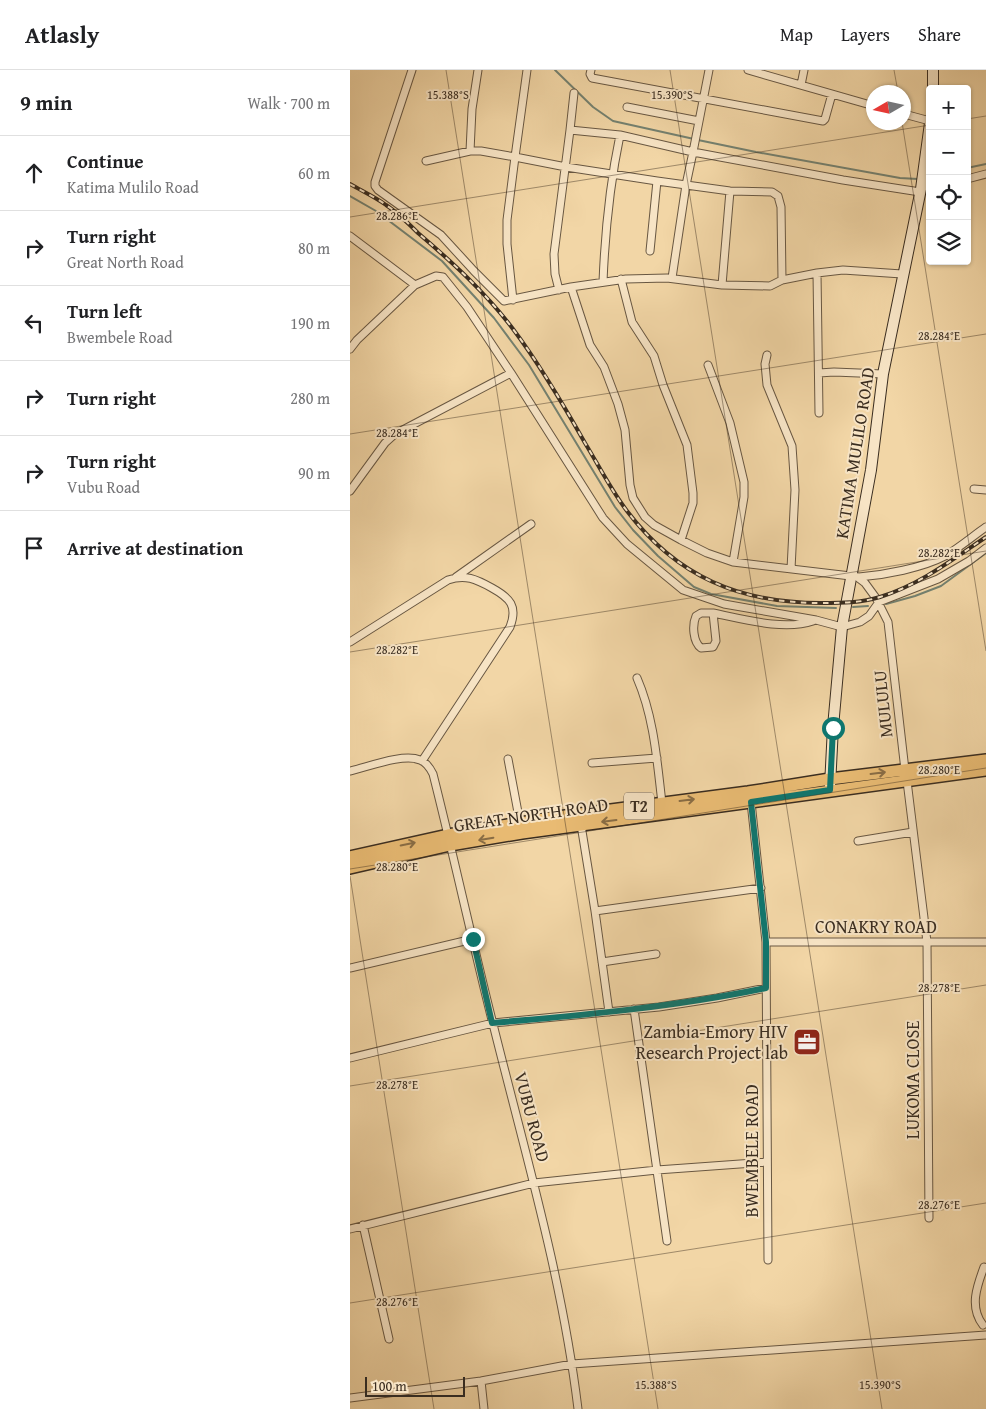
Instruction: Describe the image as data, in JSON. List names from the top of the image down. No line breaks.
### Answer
{"streets":{"main road":["KATIMA MULILO ROAD","T2","GREAT NORTH ROAD"],"street":["MULULU","CONAKRY ROAD","LUKOMA CLOSE","VUBU ROAD","BWEMBELE ROAD"]},"crossings":[["KATIMA MULILO ROAD","MULULU"],["KATIMA MULILO ROAD","GREAT NORTH ROAD"],["MULULU","GREAT NORTH ROAD"],["MULULU","LUKOMA CLOSE"],["GREAT NORTH ROAD","VUBU ROAD"],["GREAT NORTH ROAD","BWEMBELE ROAD"],["CONAKRY ROAD","LUKOMA CLOSE"],["CONAKRY ROAD","BWEMBELE ROAD"]],"places":{"office":["Zambia-Emory HIV Research Project lab"]},"scale_bar":"100 m","north":"left","page":{"header":"Atlasly","nav":["Map","Layers","Share"],"heading":["9 min","Walk · 700 m"],"map_buttons":["+","−"],"list":[["Continue","Katima Mulilo Road","60 m"],["Turn right","Great North Road","80 m"],["Turn left","Bwembele Road","190 m"],["Turn right","280 m"],["Turn right","Vubu Road","90 m"],"Arrive at destination"],"scale":"100 m"},"coordinates":["15.388°S","15.390°S","28.286°E","28.284°E","28.282°E","28.280°E","28.278°E","28.276°E"]}
